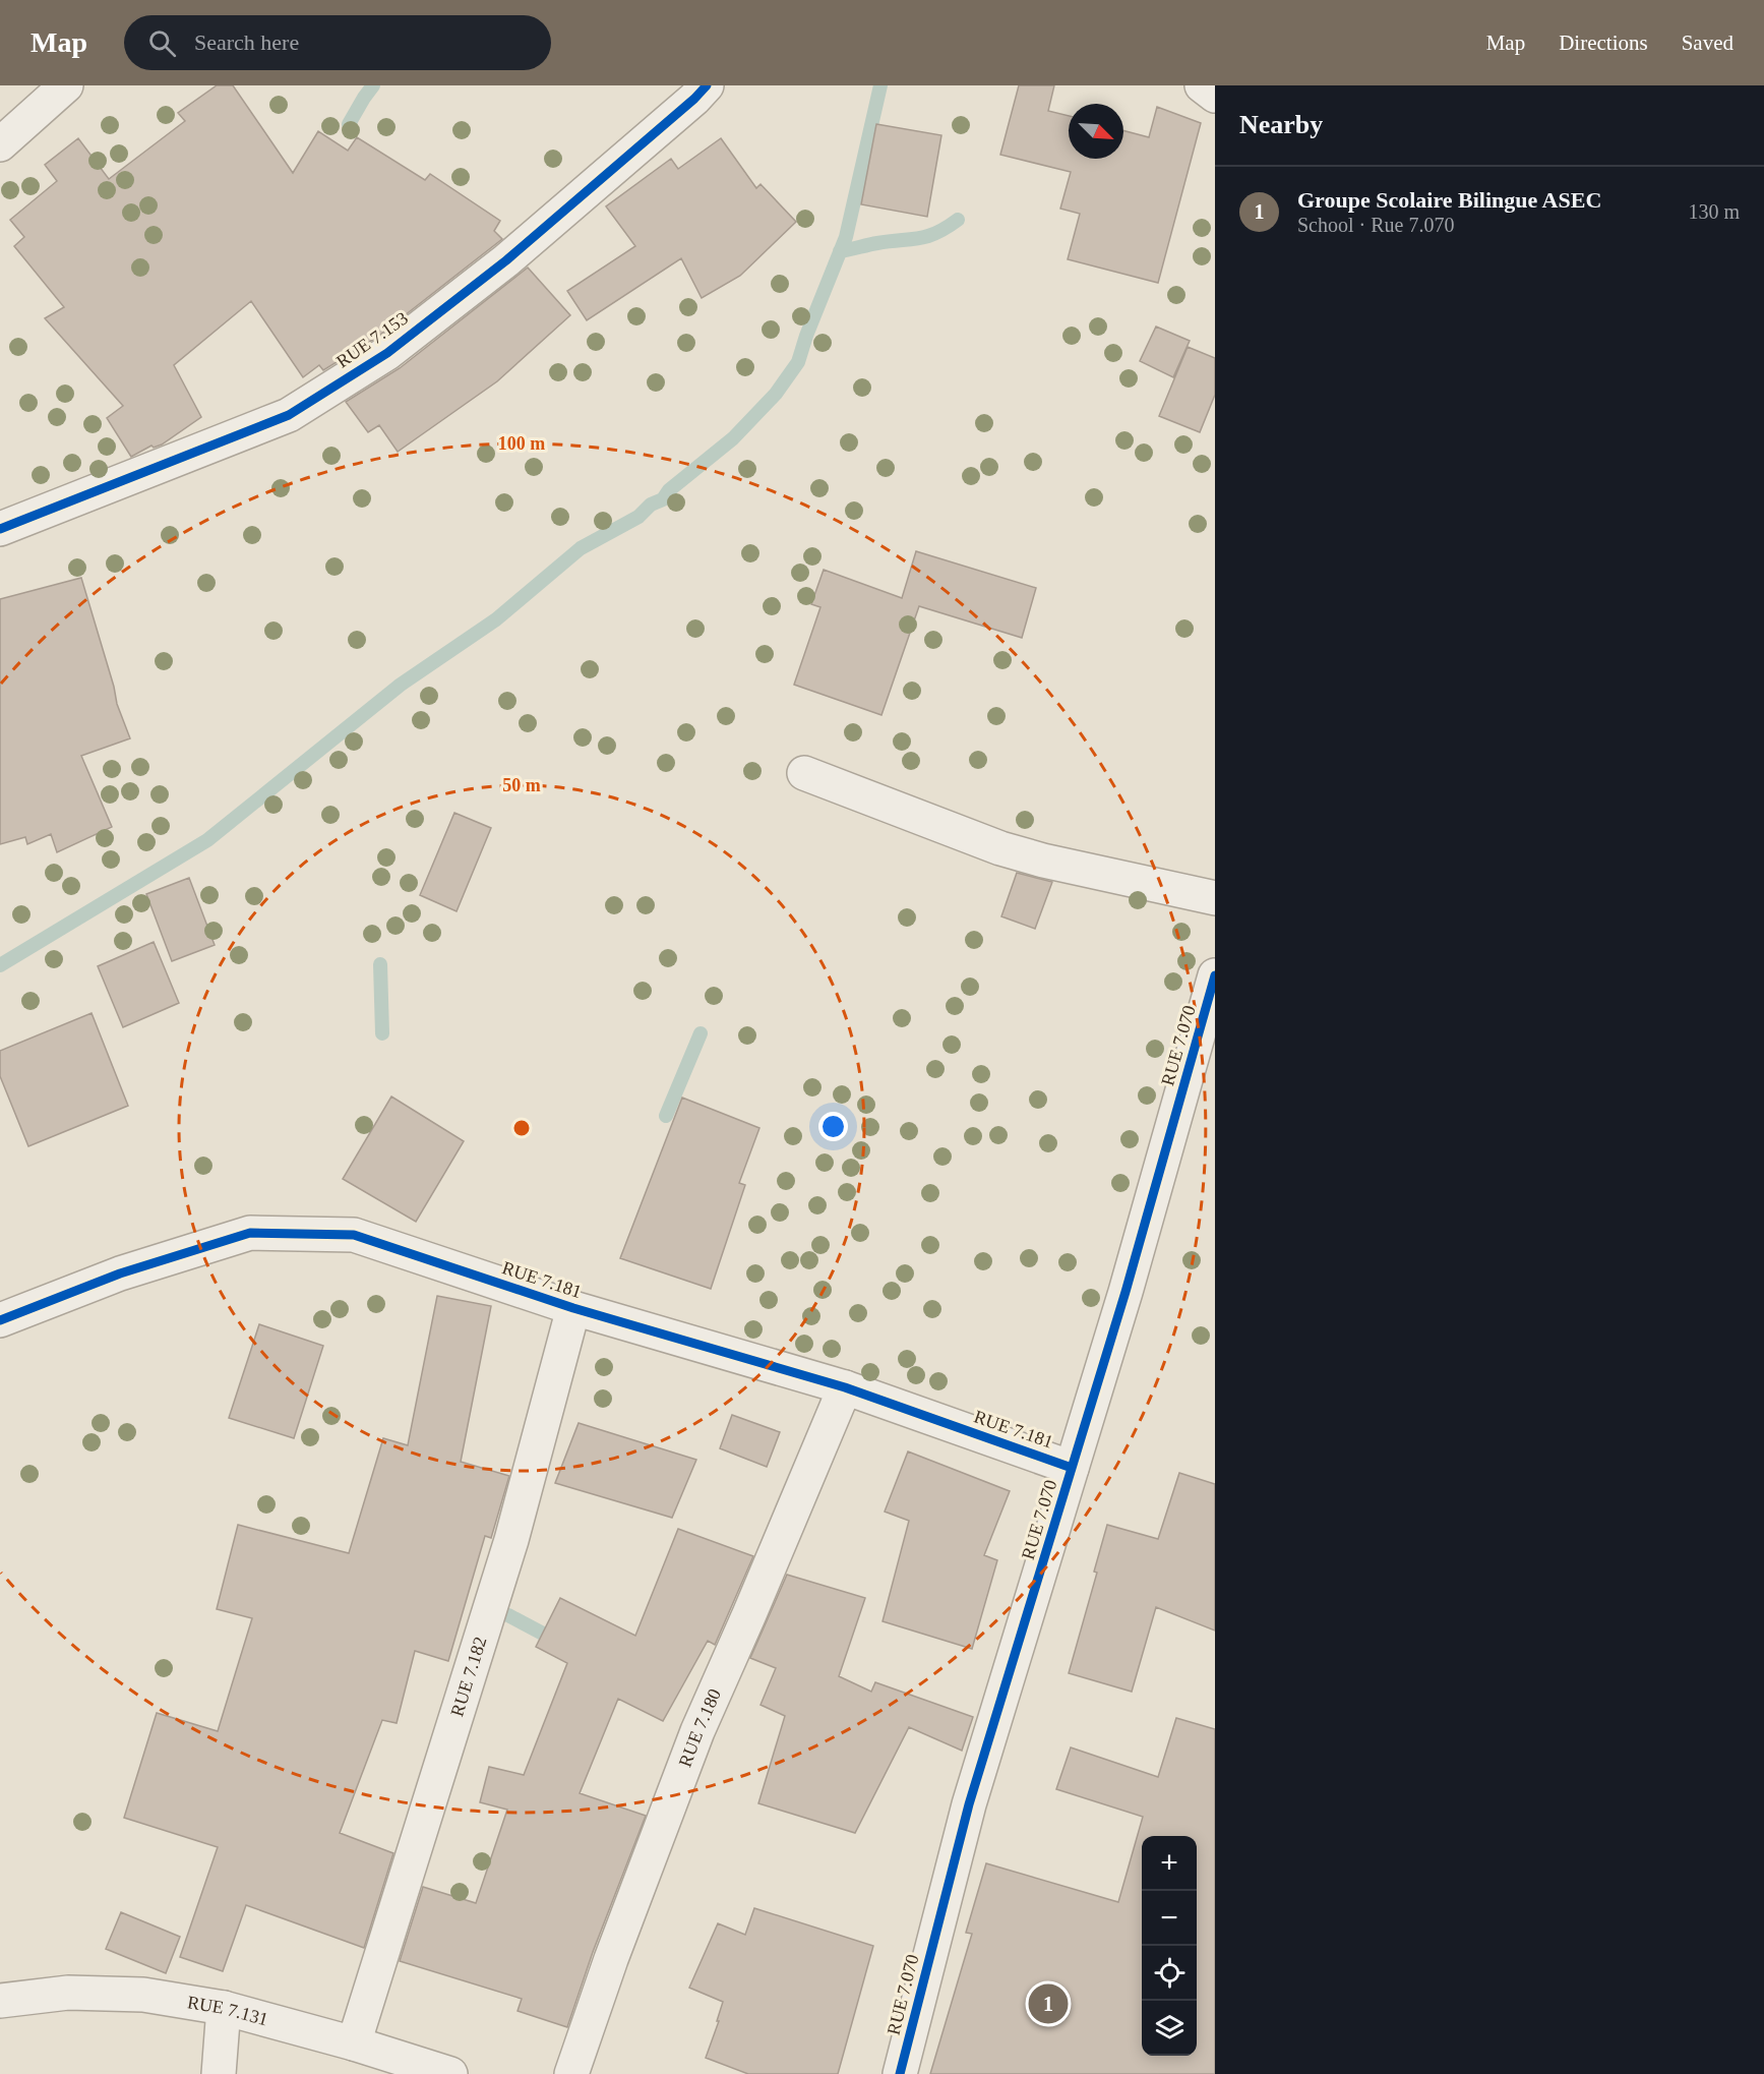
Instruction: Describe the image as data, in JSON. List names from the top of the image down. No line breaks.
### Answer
{"streets":{"street":["RUE 7.153","RUE 7.070","RUE 7.181","RUE 7.182","RUE 7.180","RUE 7.131"]},"crossings":[["RUE 7.070","RUE 7.181"],["RUE 7.181","RUE 7.182"],["RUE 7.181","RUE 7.180"],["RUE 7.182","RUE 7.131"]],"north":"bottom right","page":{"header":"Map","search":"Search here","nav":["Map","Directions","Saved"],"heading":"Nearby","list":[{"mark":"1","name":"Groupe Scolaire Bilingue ASEC","note":"School · Rue 7.070","value":"130 m"}],"map_buttons":["+","−"],"pins":"1"},"rings":["100 m","50 m"]}
